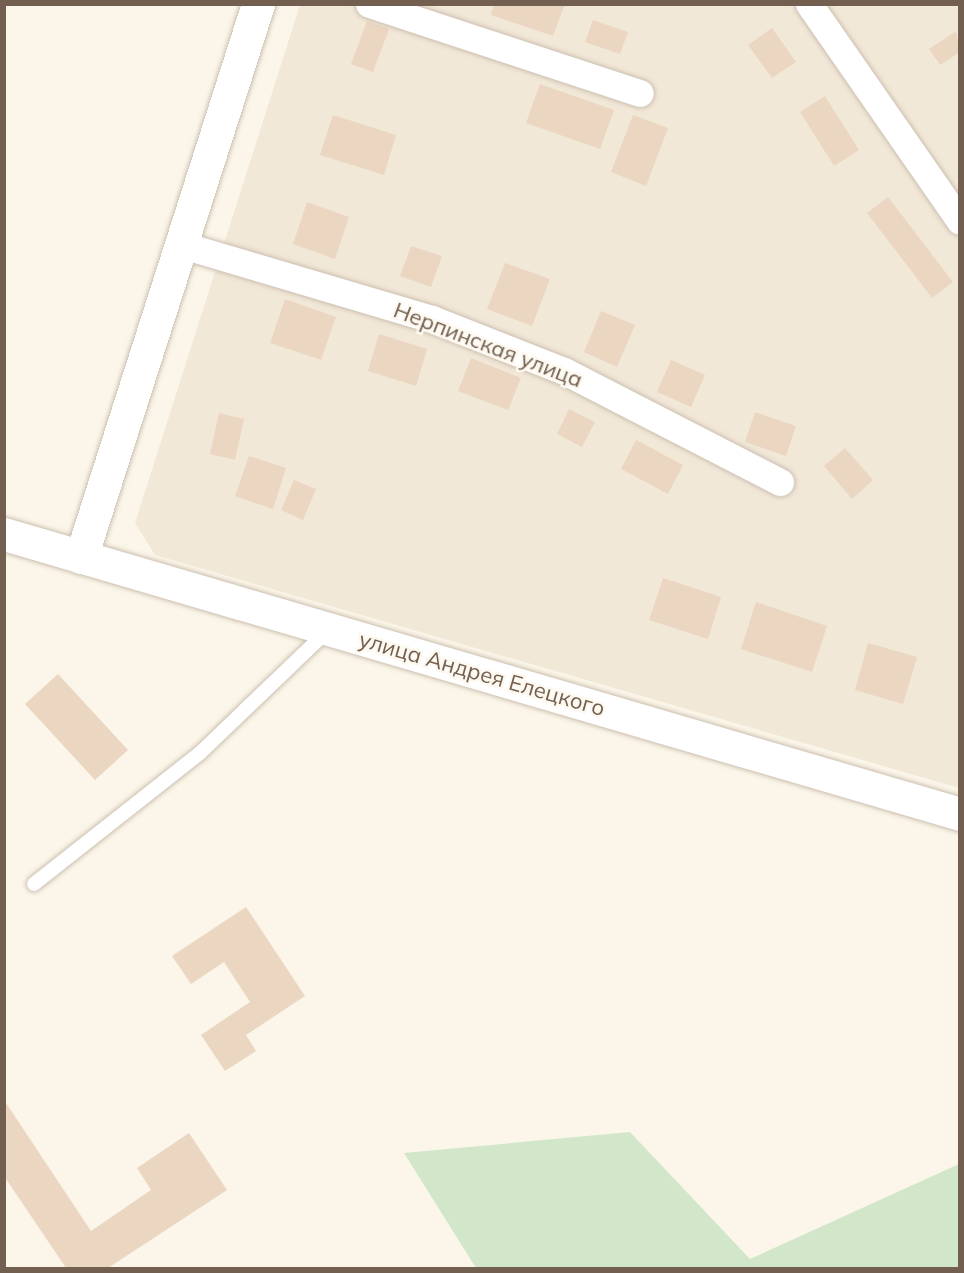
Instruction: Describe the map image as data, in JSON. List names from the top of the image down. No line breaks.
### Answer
{"streets":{"main road":["улица Андрея Елецкого"],"street":["Нерпинская улица"]}}
